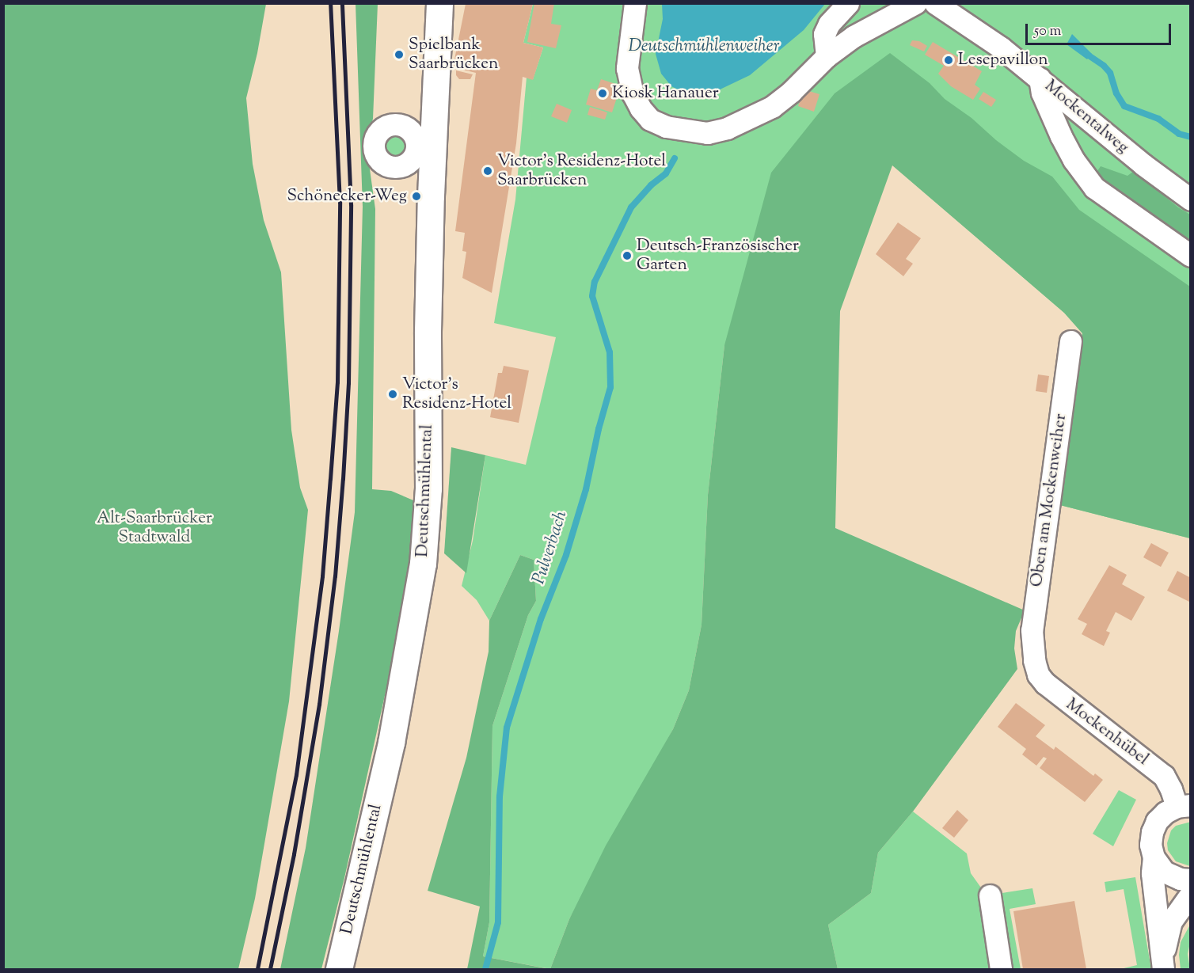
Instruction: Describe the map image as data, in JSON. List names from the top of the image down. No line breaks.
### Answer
{"streets":{"main road":["Deutschmühlental"],"street":["Mockentalweg","Oben am Mockenweiher","Mockenhübel"]},"crossings":[["Oben am Mockenweiher","Mockenhübel"]],"water":["Deutschmühlenweiher","Pulverbach"],"parks":["Alt-Saarbrücker Stadtwald"],"places":["Spielbank Saarbrücken","Lesepavillon","Kiosk Hanauer","Victor’s Residenz-Hotel Saarbrücken","Schönecker-Weg","Deutsch-Französischer Garten","Victor's Residenz-Hotel"],"scale_bar":"50 m"}
